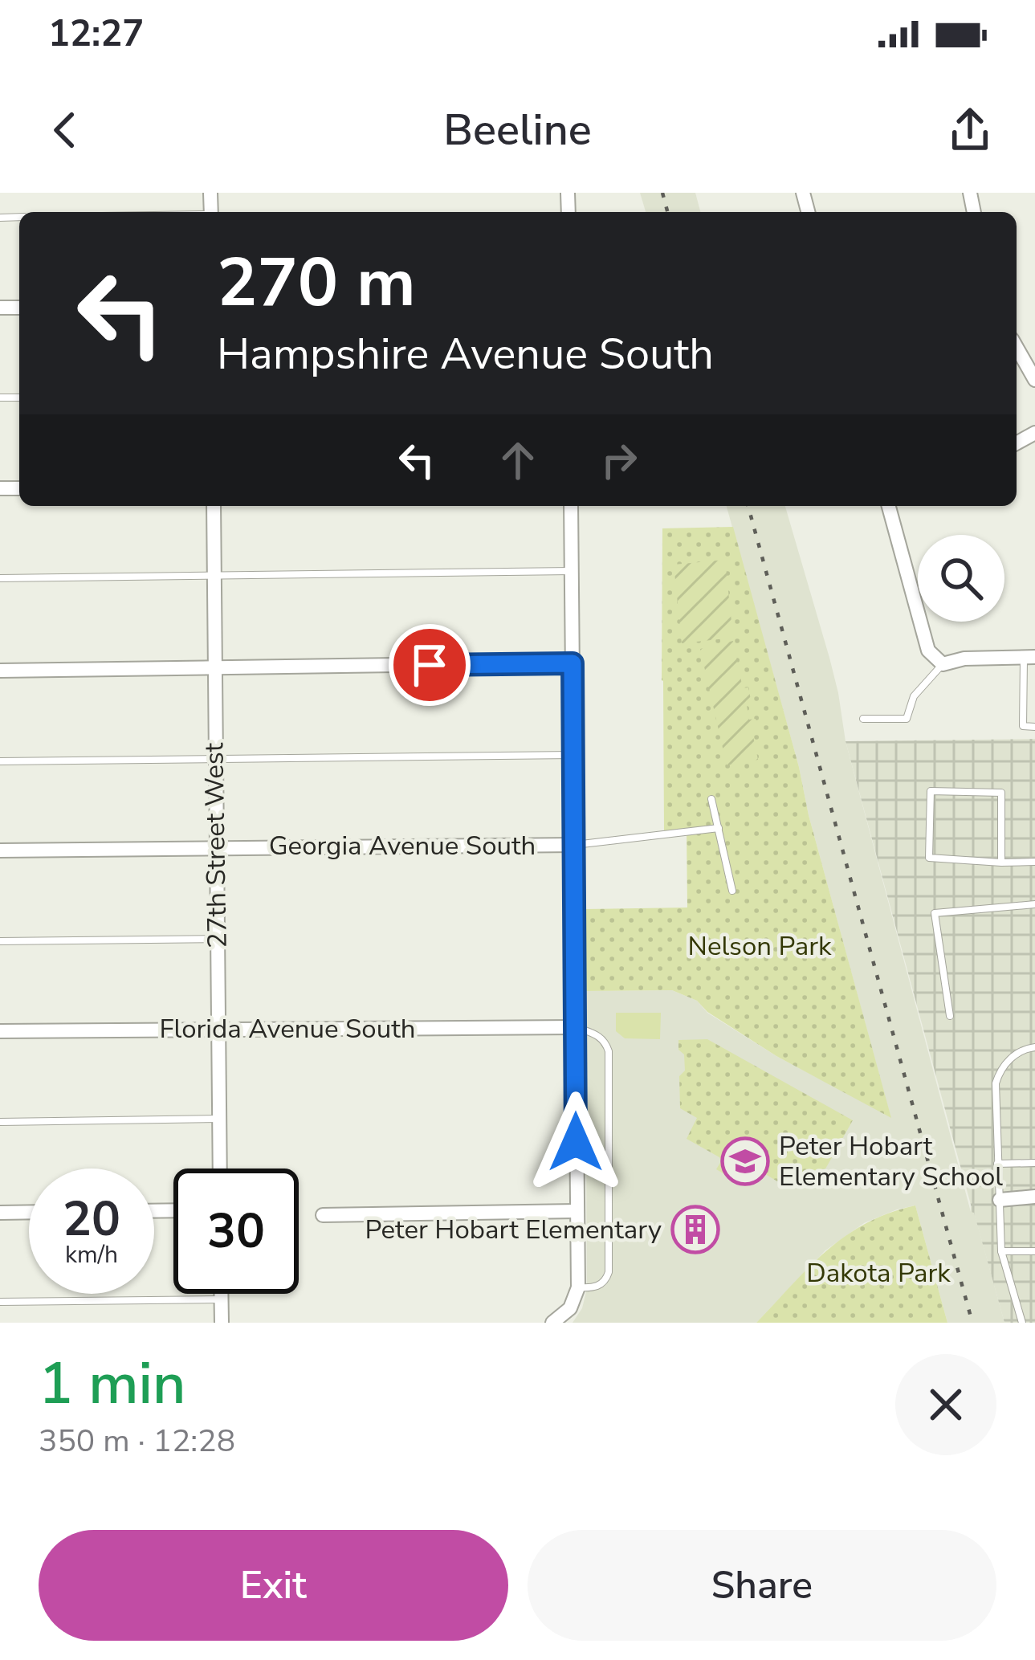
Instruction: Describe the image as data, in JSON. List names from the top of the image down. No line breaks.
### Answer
{"streets":{"street":["27th Street West","Georgia Avenue South","Florida Avenue South"]},"crossings":[["27th Street West","Georgia Avenue South"],["27th Street West","Florida Avenue South"]],"parks":["Nelson Park","Dakota Park"],"places":{"school or university":["Peter Hobart Elementary School"],"building":["Peter Hobart Elementary"]},"page":{"status":"12:27","header":"Beeline","turn":["270 m","Hampshire Avenue South"],"speed":"20 km/h","limit":"30","heading":["1 min","350 m · 12:28"],"buttons":["Exit","Share"]}}
